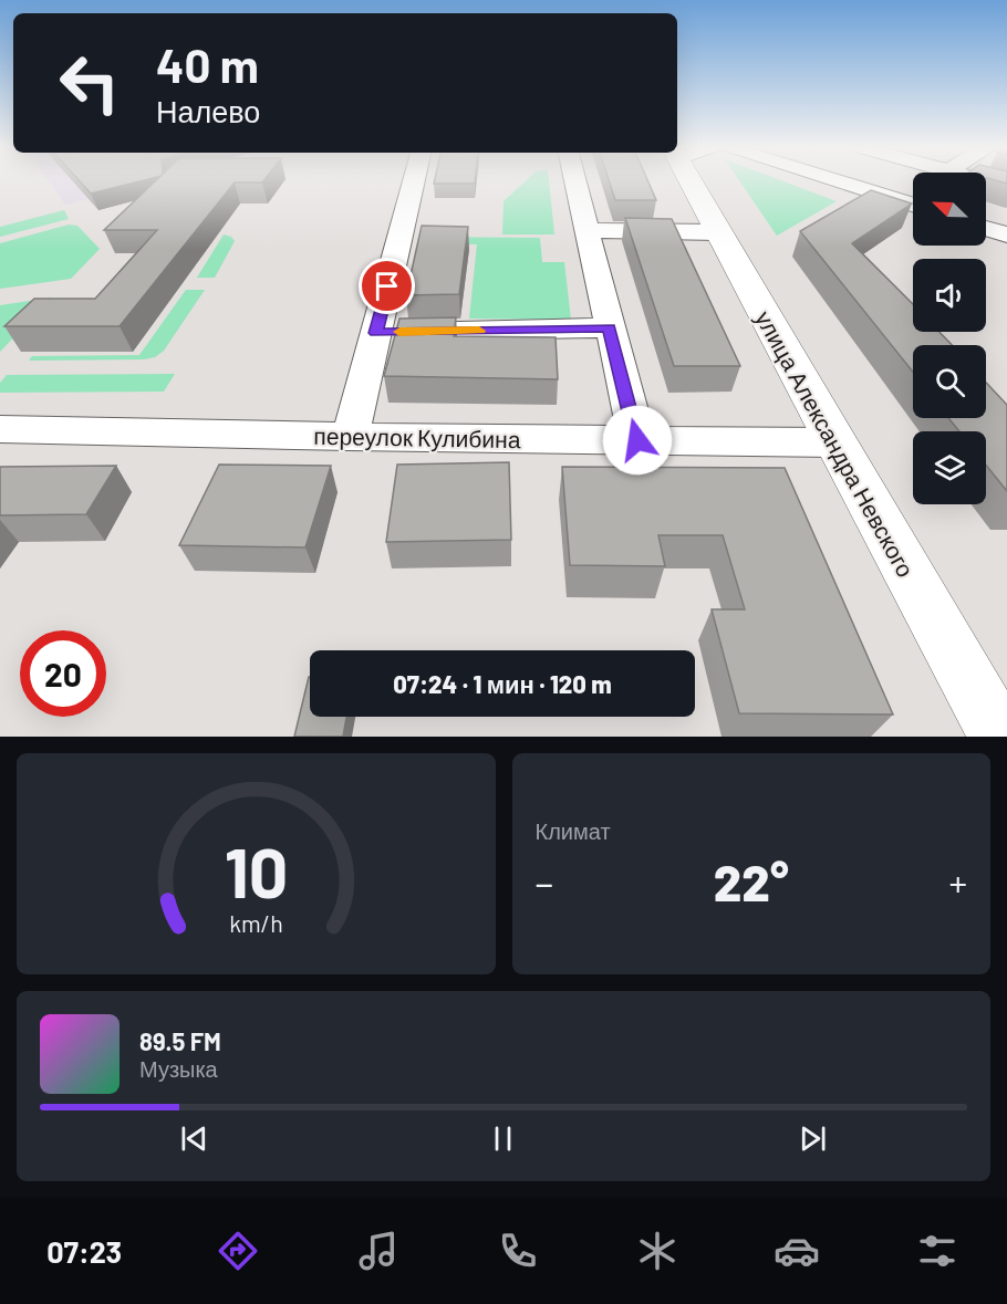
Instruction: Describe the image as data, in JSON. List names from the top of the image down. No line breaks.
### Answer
{"streets":{"main road":["улица Александра Невского"],"street":["переулок Кулибина"]},"crossings":[["переулок Кулибина","улица Александра Невского"]],"north":"top left","page":{"turn":["40 m","Налево"],"limit":"20","trip":"07:24 · 1 мин · 120 m","tile":"Климат","heat":["−","22°","+"],"song":["89.5 FM","Музыка"],"tabs":"07:23","gauge":["10","km/h"]}}
